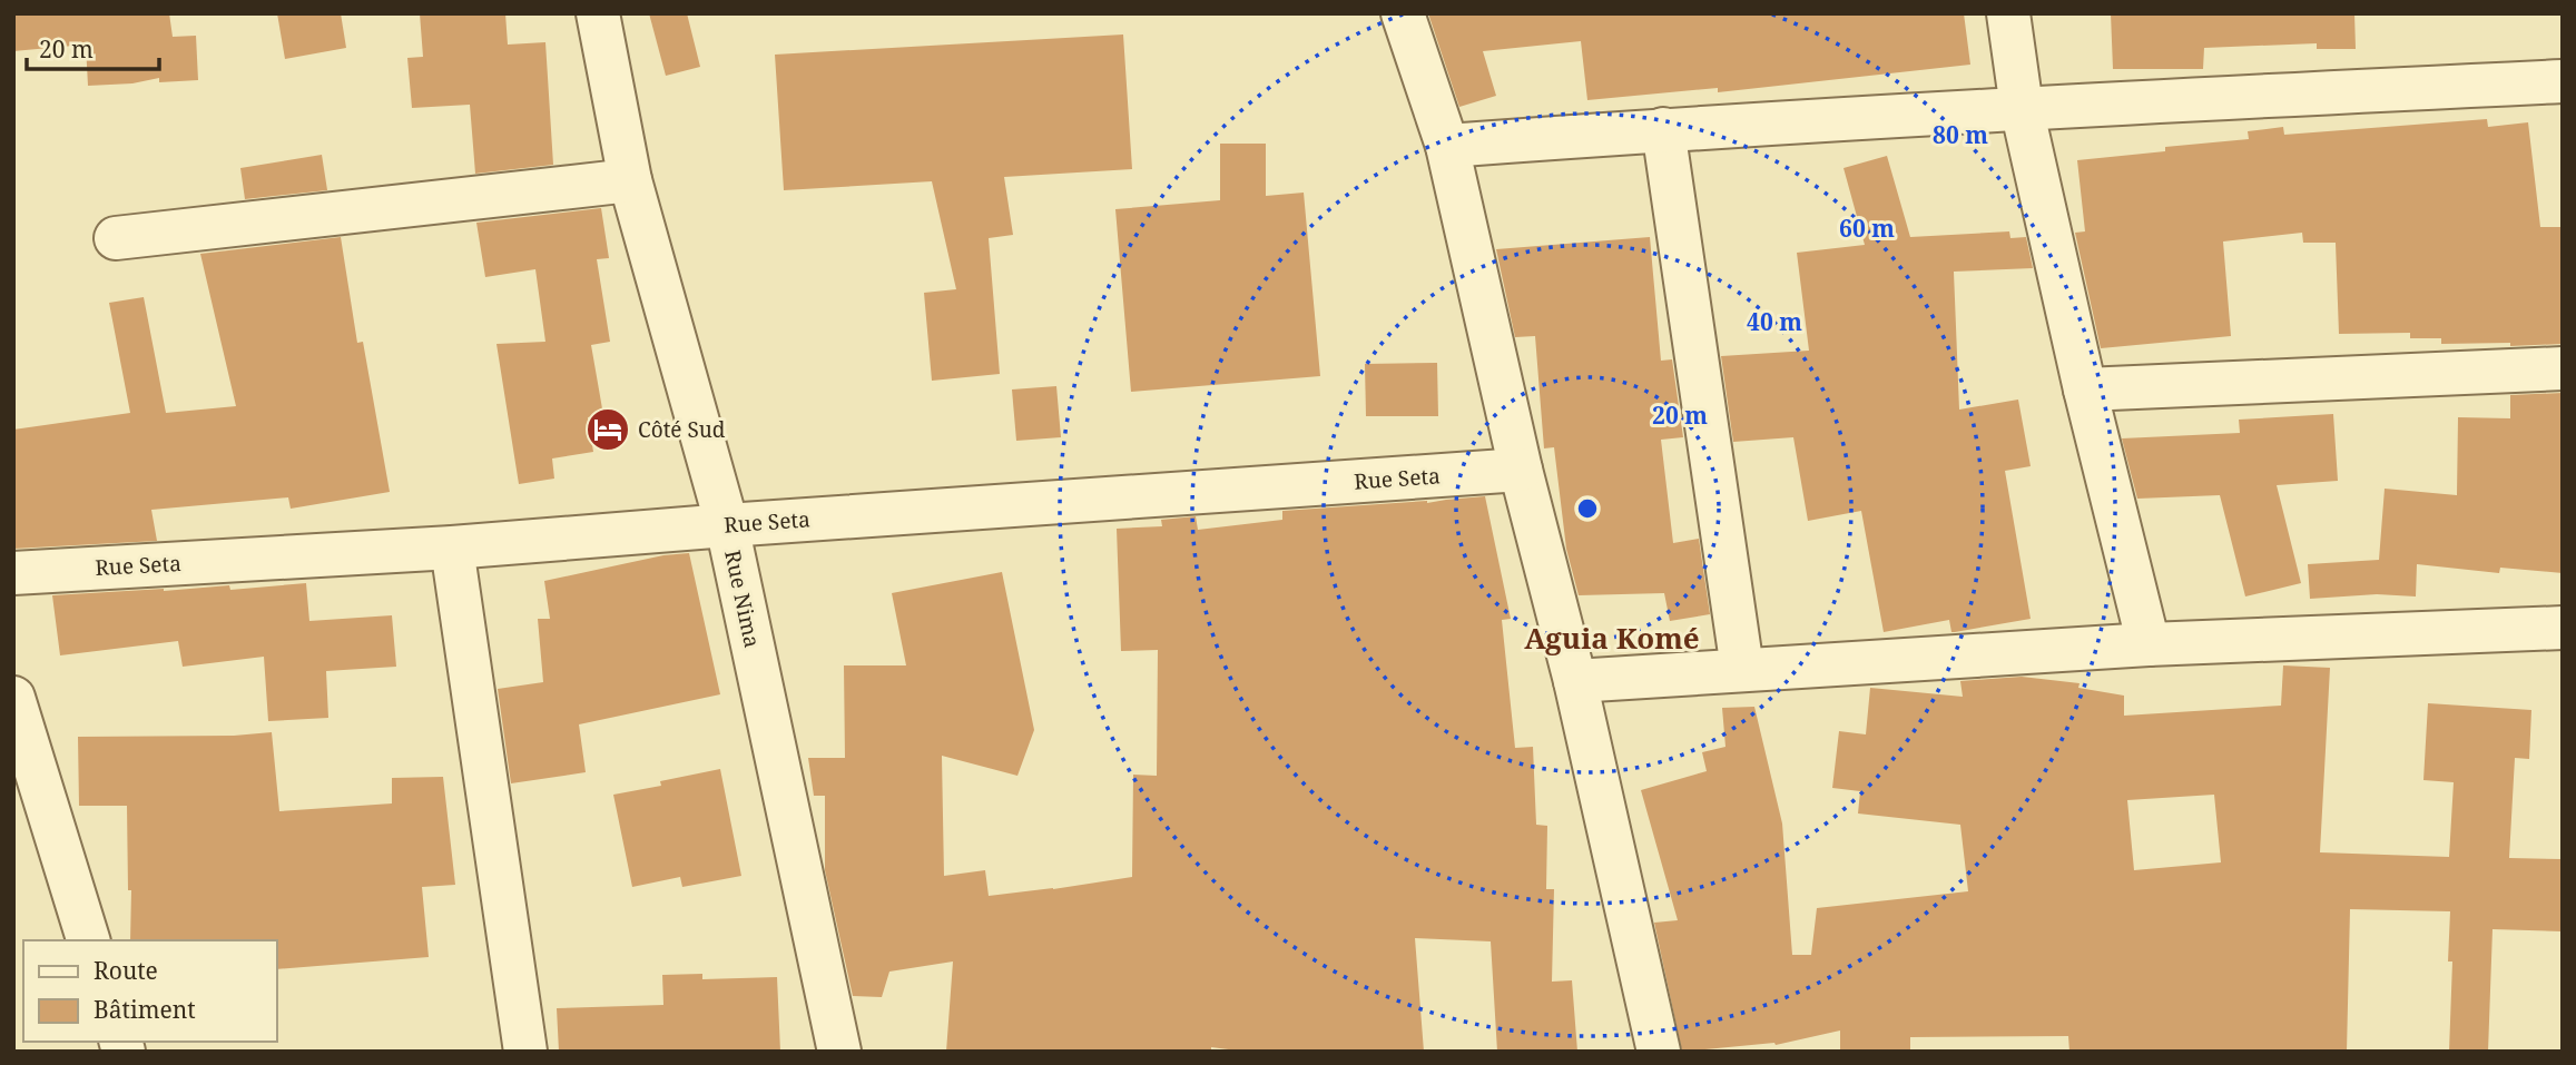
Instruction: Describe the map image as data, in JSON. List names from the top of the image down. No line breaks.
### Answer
{"streets":{"street":["Rue Seta","Rue Nima"]},"crossings":[["Rue Seta","Rue Nima"]],"districts":["Aguia Komé"],"places":{"hotel":["Côté Sud"]},"legend":["Route","Bâtiment"],"scale_bar":"20 m","rings":["80 m","60 m","40 m","20 m"]}
